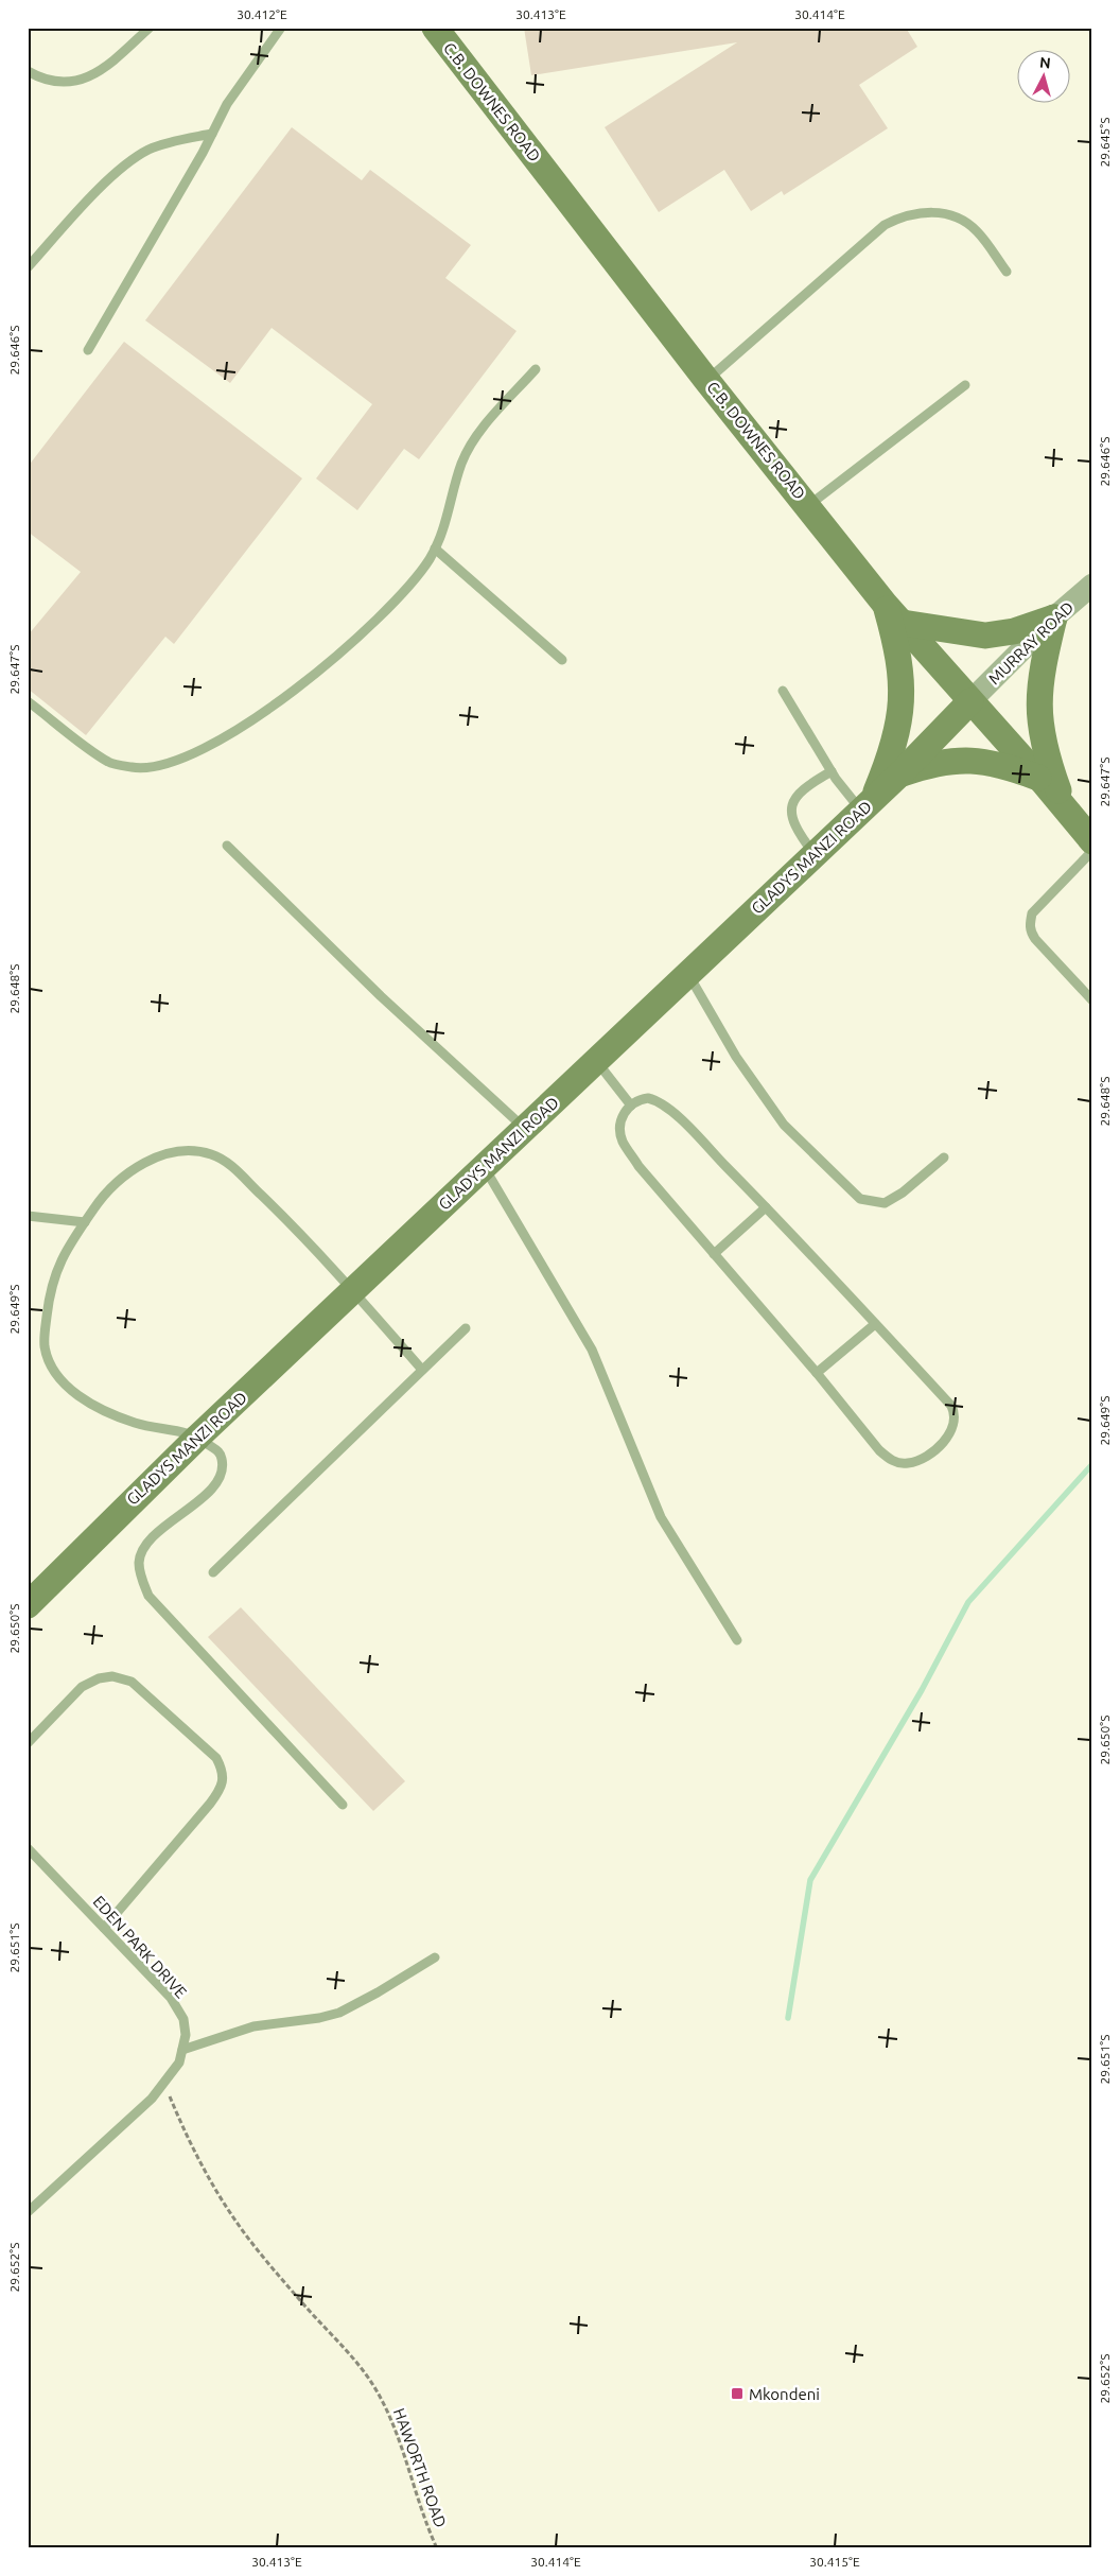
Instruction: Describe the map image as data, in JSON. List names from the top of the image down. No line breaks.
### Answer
{"streets":{"main road":["C.B. DOWNES ROAD","GLADYS MANZI ROAD"],"street":["MURRAY ROAD"],"lane":["EDEN PARK DRIVE"],"path":["HAWORTH ROAD"]},"crossings":[["C.B. DOWNES ROAD","MURRAY ROAD"],["C.B. DOWNES ROAD","GLADYS MANZI ROAD"],["MURRAY ROAD","GLADYS MANZI ROAD"],["EDEN PARK DRIVE","HAWORTH ROAD"]],"places":{"transit":["Mkondeni"]},"north":"top","coordinates":["30.412°E","30.413°E","30.414°E","29.645°S","29.646°S","29.647°S","29.648°S","29.649°S","29.650°S","29.651°S","29.652°S","30.415°E"]}
